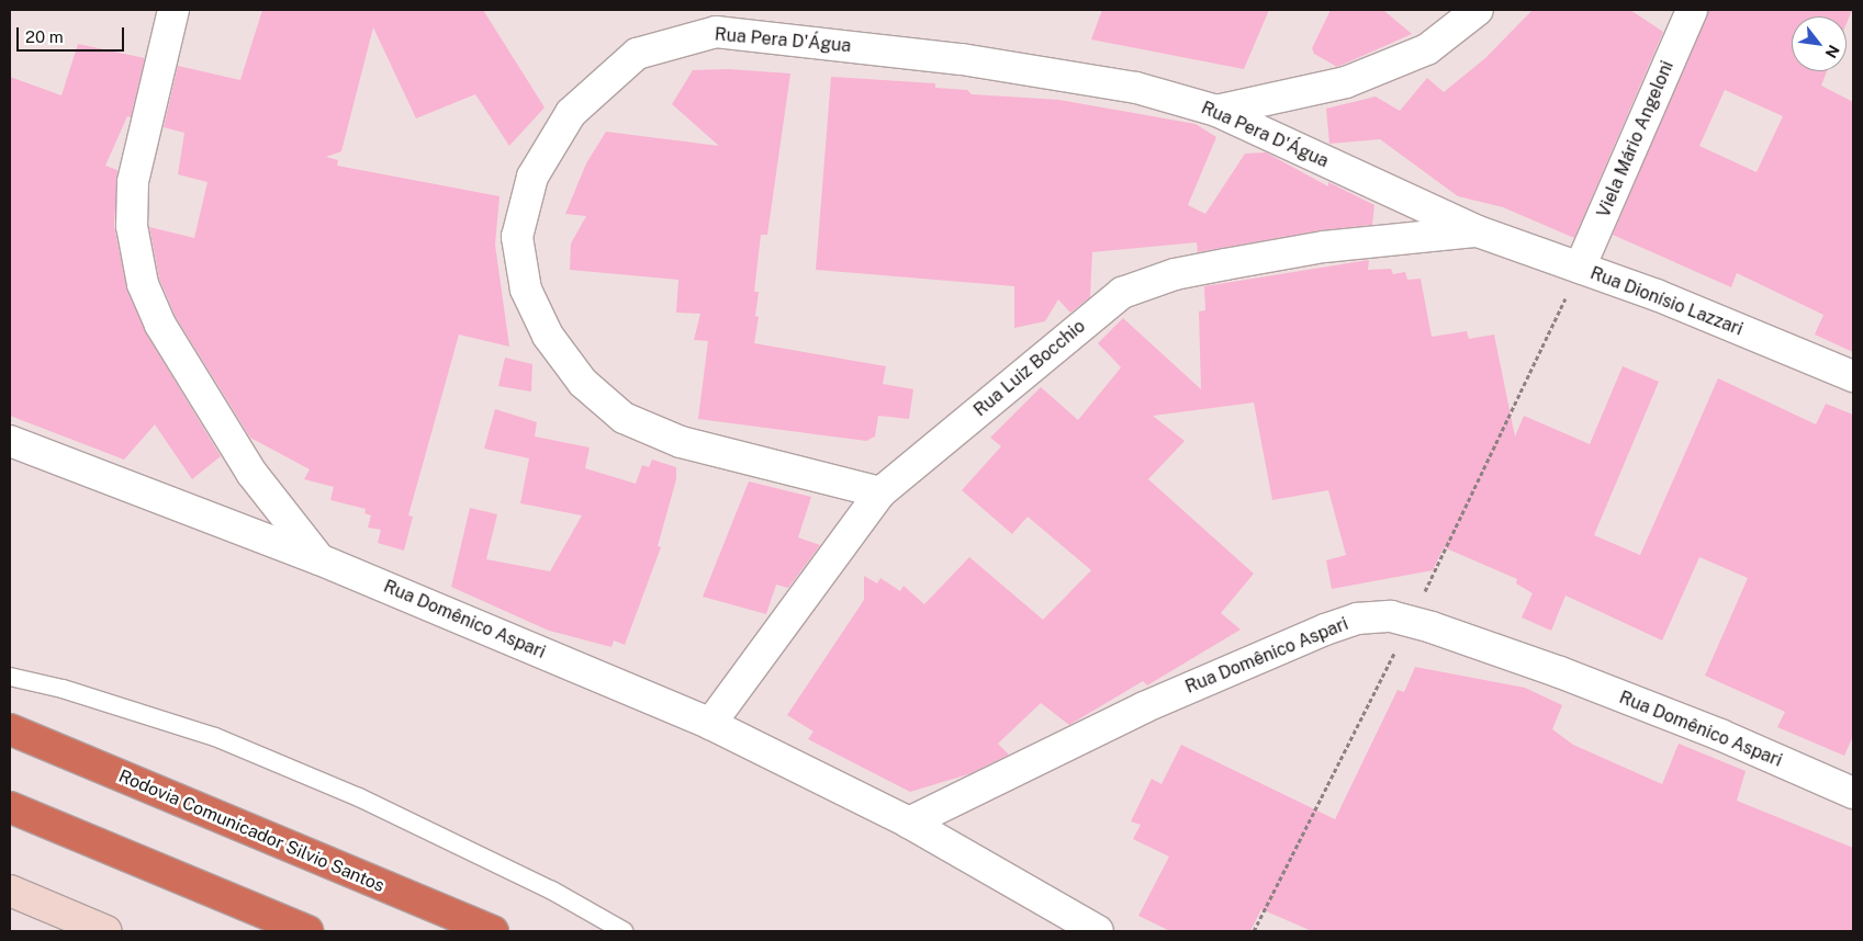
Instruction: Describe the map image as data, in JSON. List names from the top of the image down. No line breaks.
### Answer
{"streets":{"highway":["Rodovia Comunicador Silvio Santos"],"street":["Rua Pera D'Água","Viela Mário Angeloni","Rua Dionísio Lazzari","Rua Luiz Bocchio","Rua Domênico Aspari"]},"crossings":[["Rua Pera D'Água","Rua Dionísio Lazzari"],["Rua Pera D'Água","Rua Luiz Bocchio"],["Viela Mário Angeloni","Rua Dionísio Lazzari"],["Rua Dionísio Lazzari","Rua Luiz Bocchio"],["Rua Luiz Bocchio","Rua Domênico Aspari"]],"scale_bar":"20 m","north":"bottom right"}
